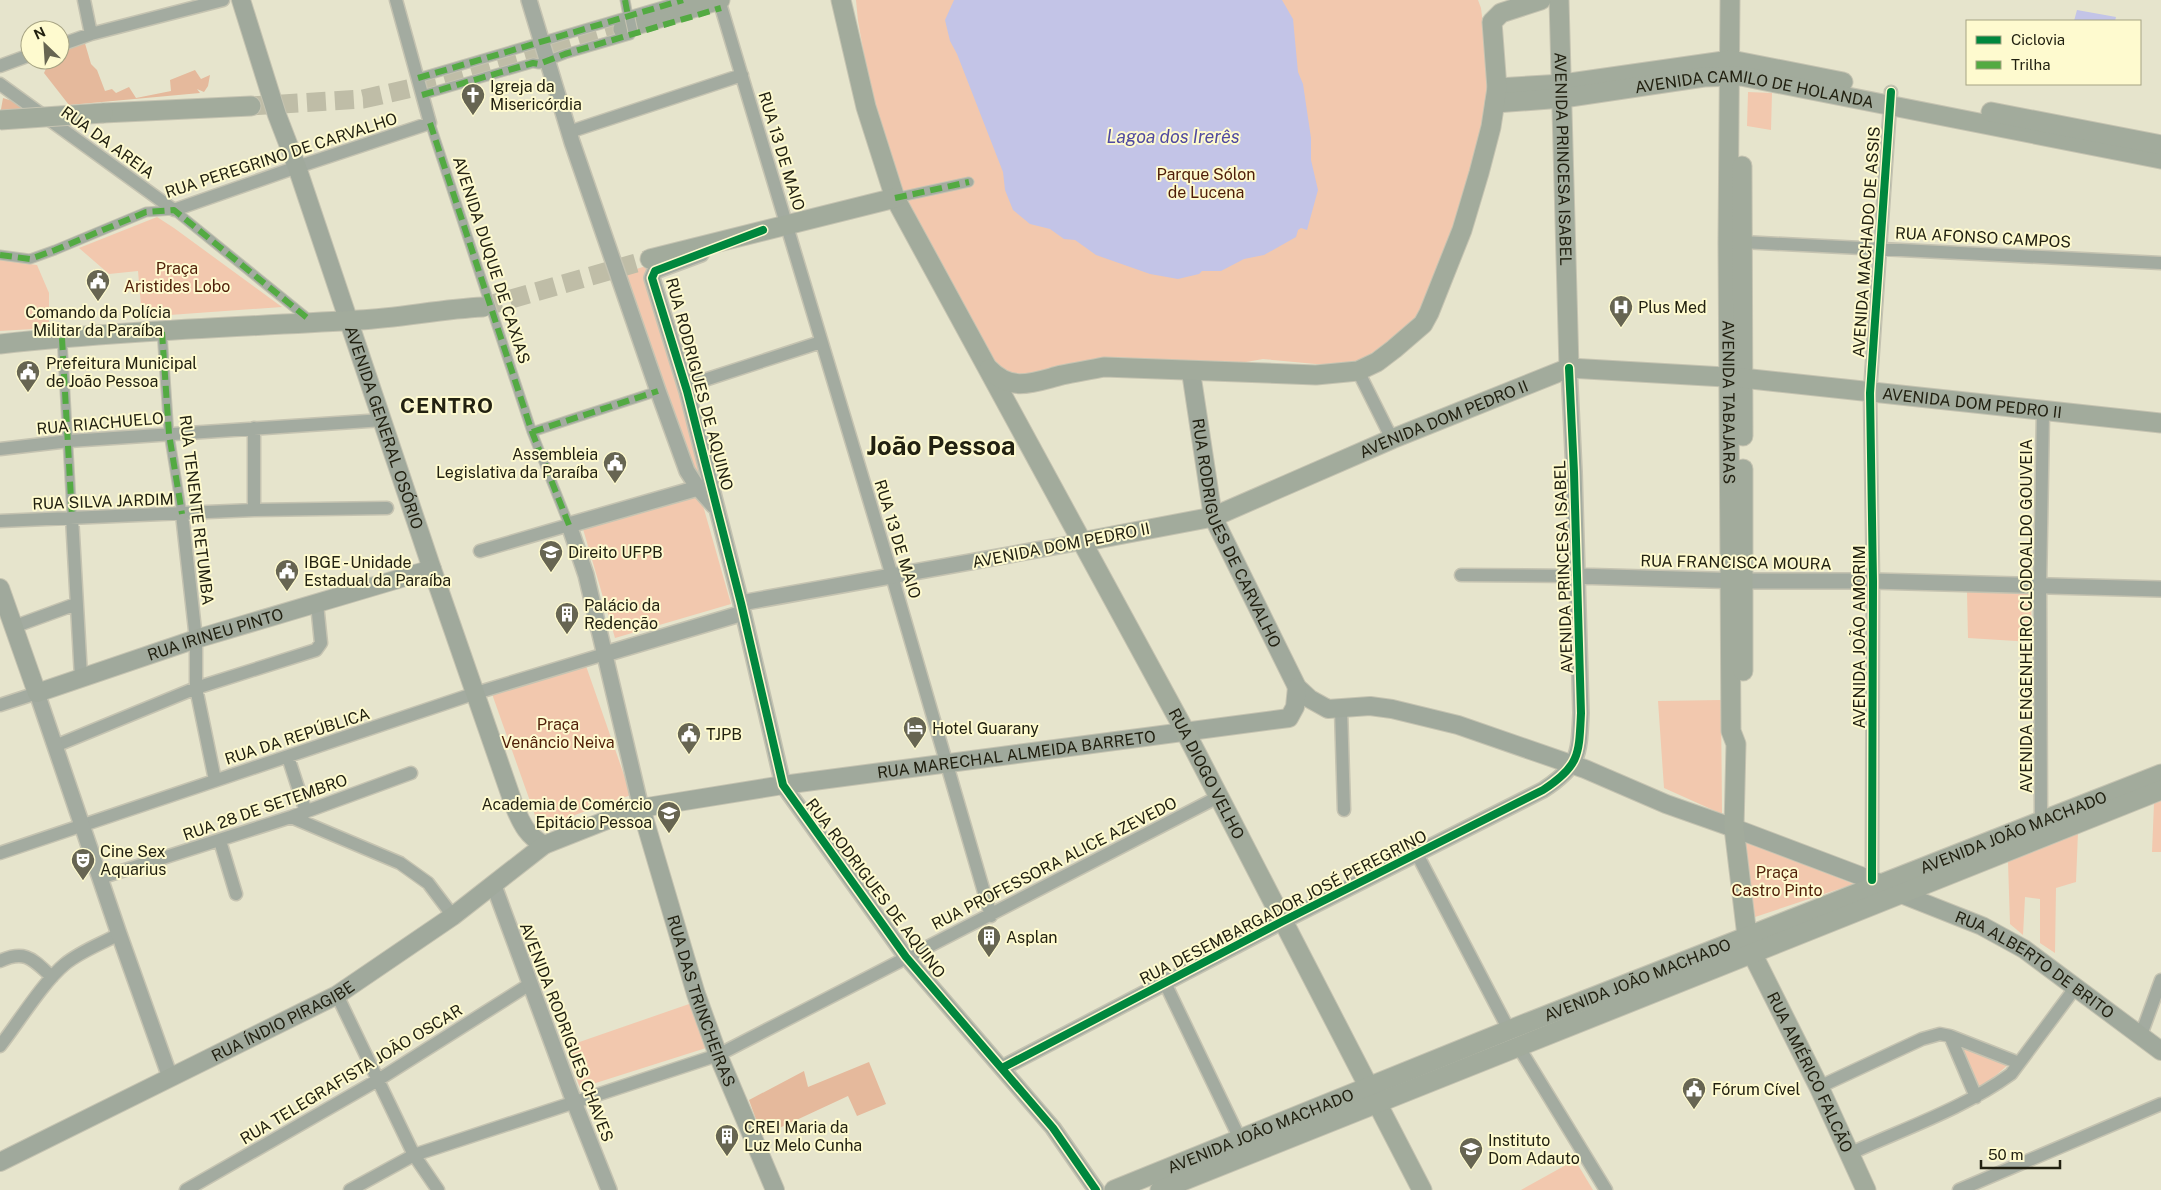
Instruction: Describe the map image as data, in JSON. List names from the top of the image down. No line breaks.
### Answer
{"streets":{"main road":["AVENIDA CAMILO DE HOLANDA","AVENIDA PRINCESA ISABEL","AVENIDA TABAJARAS","AVENIDA DOM PEDRO II","AVENIDA GENERAL OSÓRIO","RUA RODRIGUES DE CARVALHO","RUA IRINEU PINTO","RUA MARECHAL ALMEIDA BARRETO","RUA DIOGO VELHO","AVENIDA JOÃO MACHADO","RUA ALBERTO DE BRITO","RUA DAS TRINCHEIRAS","RUA ÍNDIO PIRAGIBE","RUA AMÉRICO FALCÃO"],"street":["RUA DA AREIA","RUA 13 DE MAIO","RUA PEREGRINO DE CARVALHO","RUA AFONSO CAMPOS","AVENIDA MACHADO DE ASSIS","AVENIDA DUQUE DE CAXIAS","RUA RODRIGUES DE AQUINO","RUA RIACHUELO","RUA SILVA JARDIM","RUA TENENTE RETUMBA","RUA FRANCISCA MOURA","AVENIDA ENGENHEIRO CLODOALDO GOUVEIA","AVENIDA JOÃO AMORIM","RUA DA REPÚBLICA","RUA 28 DE SETEMBRO","RUA PROFESSORA ALICE AZEVEDO","RUA DESEMBARGADOR JOSÉ PEREGRINO","AVENIDA RODRIGUES CHAVES","RUA TELEGRAFISTA JOÃO OSCAR"]},"crossings":[["AVENIDA CAMILO DE HOLANDA","AVENIDA PRINCESA ISABEL"],["AVENIDA CAMILO DE HOLANDA","AVENIDA MACHADO DE ASSIS"],["AVENIDA CAMILO DE HOLANDA","AVENIDA TABAJARAS"],["RUA DA AREIA","RUA PEREGRINO DE CARVALHO"],["RUA 13 DE MAIO","AVENIDA DOM PEDRO II"],["RUA 13 DE MAIO","RUA MARECHAL ALMEIDA BARRETO"],["RUA 13 DE MAIO","RUA PROFESSORA ALICE AZEVEDO"],["RUA PEREGRINO DE CARVALHO","AVENIDA DUQUE DE CAXIAS"],["RUA PEREGRINO DE CARVALHO","AVENIDA GENERAL OSÓRIO"],["AVENIDA PRINCESA ISABEL","AVENIDA DOM PEDRO II"],["AVENIDA PRINCESA ISABEL","RUA FRANCISCA MOURA"],["AVENIDA PRINCESA ISABEL","RUA DESEMBARGADOR JOSÉ PEREGRINO"],["RUA AFONSO CAMPOS","AVENIDA MACHADO DE ASSIS"],["RUA AFONSO CAMPOS","AVENIDA TABAJARAS"],["AVENIDA MACHADO DE ASSIS","AVENIDA DOM PEDRO II"],["AVENIDA MACHADO DE ASSIS","AVENIDA JOÃO AMORIM"],["RUA RODRIGUES DE AQUINO","AVENIDA DOM PEDRO II"],["RUA RODRIGUES DE AQUINO","RUA MARECHAL ALMEIDA BARRETO"],["RUA RODRIGUES DE AQUINO","RUA PROFESSORA ALICE AZEVEDO"],["RUA RODRIGUES DE AQUINO","RUA DESEMBARGADOR JOSÉ PEREGRINO"],["AVENIDA TABAJARAS","AVENIDA DOM PEDRO II"],["AVENIDA TABAJARAS","RUA FRANCISCA MOURA"],["AVENIDA TABAJARAS","AVENIDA JOÃO MACHADO"],["AVENIDA TABAJARAS","RUA AMÉRICO FALCÃO"],["AVENIDA DOM PEDRO II","RUA RODRIGUES DE CARVALHO"],["AVENIDA DOM PEDRO II","AVENIDA ENGENHEIRO CLODOALDO GOUVEIA"],["AVENIDA DOM PEDRO II","AVENIDA JOÃO AMORIM"],["AVENIDA DOM PEDRO II","RUA DA REPÚBLICA"],["AVENIDA DOM PEDRO II","RUA DIOGO VELHO"],["RUA RIACHUELO","AVENIDA GENERAL OSÓRIO"],["RUA RIACHUELO","RUA TENENTE RETUMBA"],["AVENIDA GENERAL OSÓRIO","RUA IRINEU PINTO"],["AVENIDA GENERAL OSÓRIO","RUA DA REPÚBLICA"],["AVENIDA GENERAL OSÓRIO","RUA MARECHAL ALMEIDA BARRETO"],["AVENIDA GENERAL OSÓRIO","RUA ÍNDIO PIRAGIBE"],["RUA SILVA JARDIM","RUA TENENTE RETUMBA"],["RUA TENENTE RETUMBA","RUA IRINEU PINTO"],["RUA TENENTE RETUMBA","RUA DA REPÚBLICA"],["RUA RODRIGUES DE CARVALHO","RUA MARECHAL ALMEIDA BARRETO"],["RUA FRANCISCA MOURA","AVENIDA ENGENHEIRO CLODOALDO GOUVEIA"],["RUA FRANCISCA MOURA","AVENIDA JOÃO AMORIM"],["AVENIDA ENGENHEIRO CLODOALDO GOUVEIA","AVENIDA JOÃO MACHADO"],["AVENIDA JOÃO AMORIM","AVENIDA JOÃO MACHADO"],["RUA MARECHAL ALMEIDA BARRETO","RUA DIOGO VELHO"],["RUA MARECHAL ALMEIDA BARRETO","RUA DAS TRINCHEIRAS"],["RUA MARECHAL ALMEIDA BARRETO","RUA ÍNDIO PIRAGIBE"],["RUA DIOGO VELHO","AVENIDA JOÃO MACHADO"],["RUA DIOGO VELHO","RUA PROFESSORA ALICE AZEVEDO"],["RUA DIOGO VELHO","RUA DESEMBARGADOR JOSÉ PEREGRINO"],["AVENIDA JOÃO MACHADO","RUA ALBERTO DE BRITO"],["AVENIDA JOÃO MACHADO","RUA AMÉRICO FALCÃO"],["RUA PROFESSORA ALICE AZEVEDO","RUA DAS TRINCHEIRAS"],["RUA PROFESSORA ALICE AZEVEDO","AVENIDA RODRIGUES CHAVES"],["RUA ÍNDIO PIRAGIBE","AVENIDA RODRIGUES CHAVES"],["AVENIDA RODRIGUES CHAVES","RUA TELEGRAFISTA JOÃO OSCAR"]],"districts":["CENTRO","João Pessoa"],"water":["Lagoa dos Irerês"],"parks":["Parque Sólon de Lucena","Praça Aristides Lobo","Praça Venâncio Neiva","Praça Castro Pinto"],"places":{"church":["Igreja da Misericórdia"],"public building":["Comando da Polícia Militar da Paraíba","Prefeitura Municipal de João Pessoa","Assembleia Legislativa da Paraíba","IBGE - Unidade Estadual da Paraíba","TJPB","Fórum Cível"],"hospital":["Plus Med"],"school or university":["Direito UFPB","Academia de Comércio Epitácio Pessoa","Instituto Dom Adauto"],"building":["Palácio da Redenção","Asplan","CREI Maria da Luz Melo Cunha"],"hotel":["Hotel Guarany"],"theatre":["Cine Sex Aquarius"]},"legend":["Ciclovia","Trilha"],"scale_bar":"50 m","north":"top left"}
